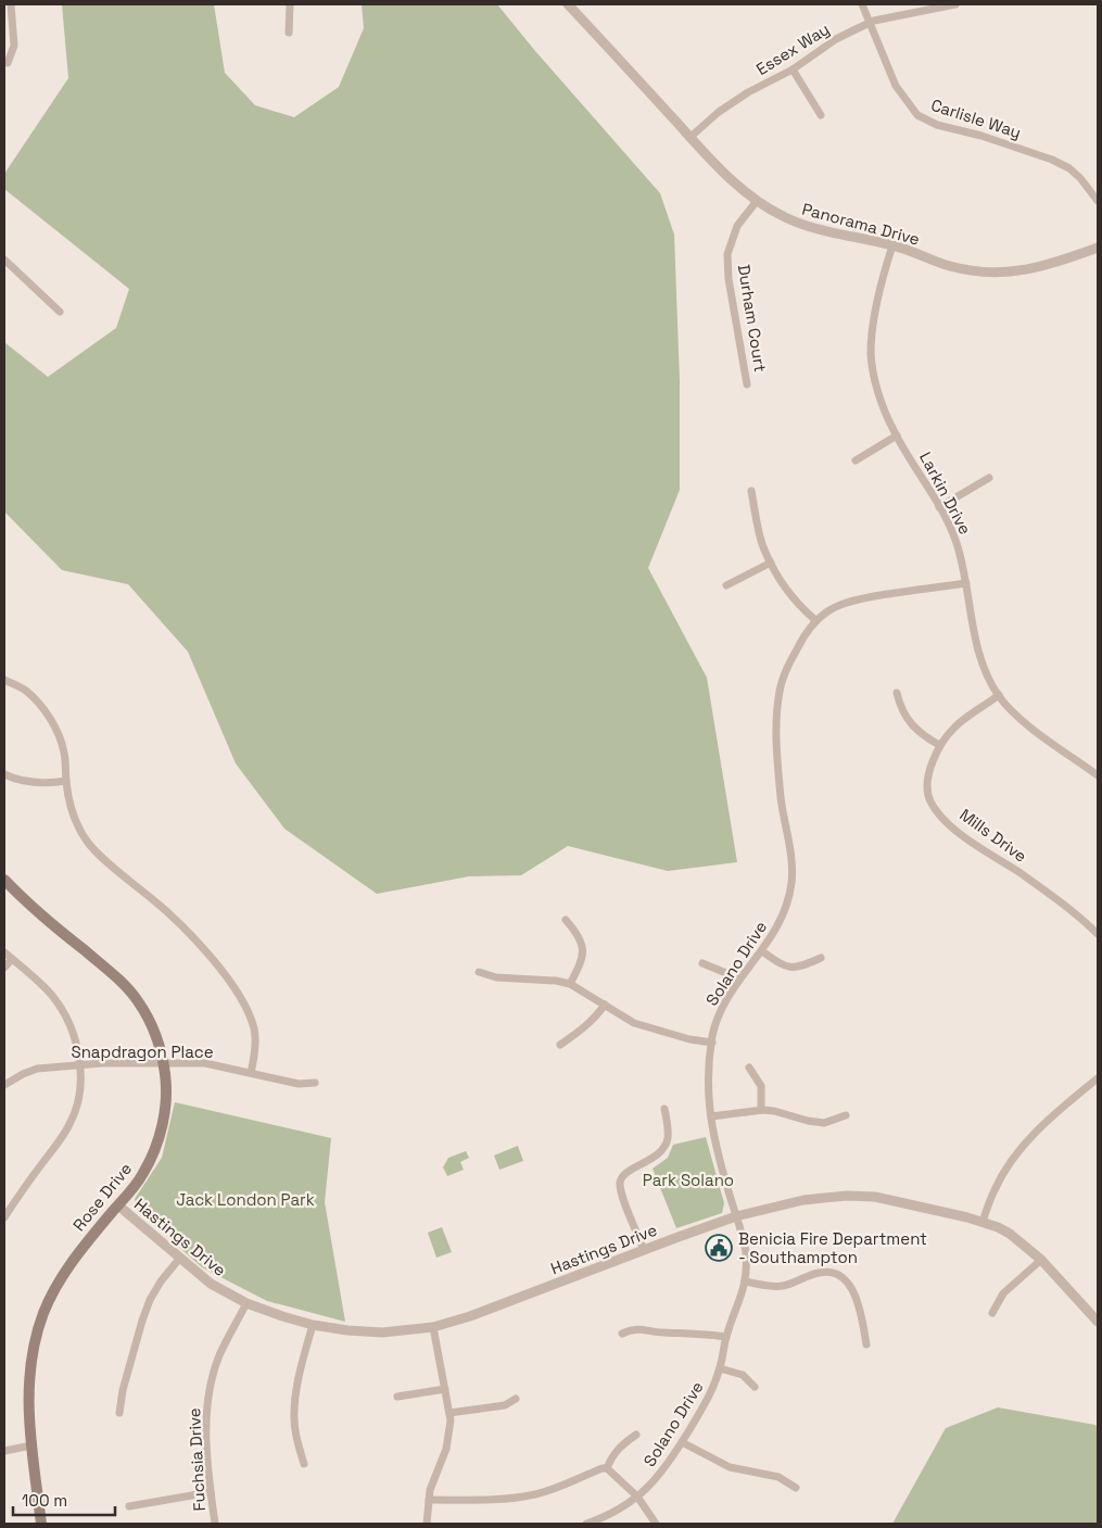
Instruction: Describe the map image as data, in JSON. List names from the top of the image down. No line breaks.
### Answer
{"streets":{"main road":["Rose Drive"],"street":["Essex Way","Carlisle Way","Panorama Drive","Durham Court","Larkin Drive","Mills Drive","Solano Drive","Snapdragon Place","Hastings Drive","Fuchsia Drive"]},"crossings":[["Essex Way","Carlisle Way"],["Essex Way","Panorama Drive"],["Panorama Drive","Durham Court"],["Panorama Drive","Larkin Drive"],["Larkin Drive","Mills Drive"],["Larkin Drive","Solano Drive"],["Solano Drive","Hastings Drive"],["Snapdragon Place","Rose Drive"],["Rose Drive","Hastings Drive"],["Hastings Drive","Fuchsia Drive"]],"parks":["Park Solano","Jack London Park"],"places":{"public building":["Benicia Fire Department - Southampton"]},"scale_bar":"100 m"}
